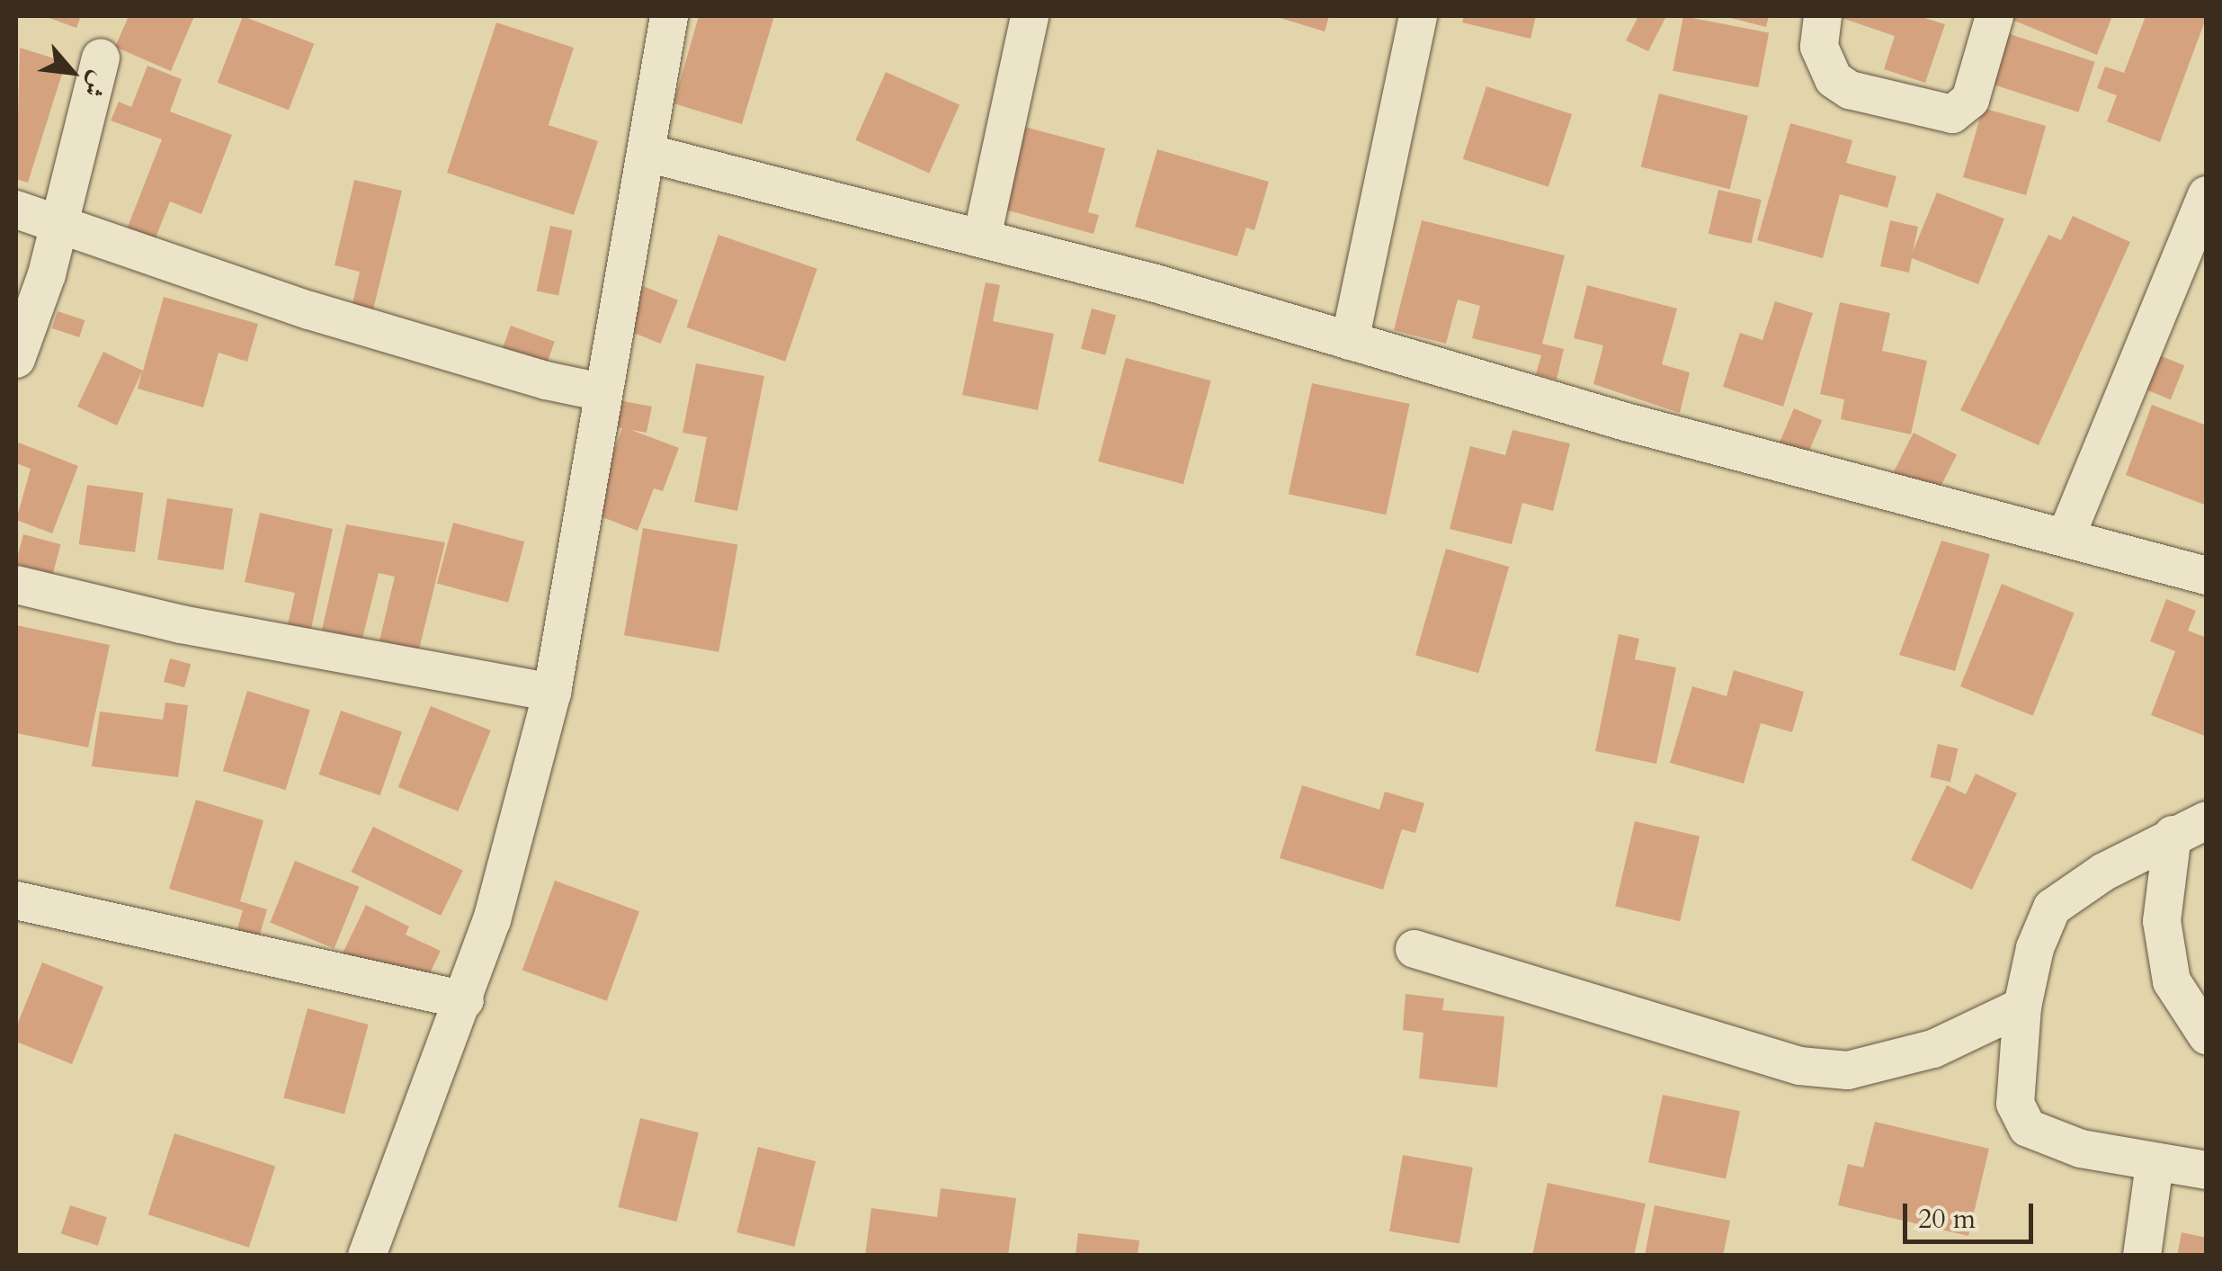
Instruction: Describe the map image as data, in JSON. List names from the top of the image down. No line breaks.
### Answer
{"scale_bar":"20 m","north":"bottom right"}
